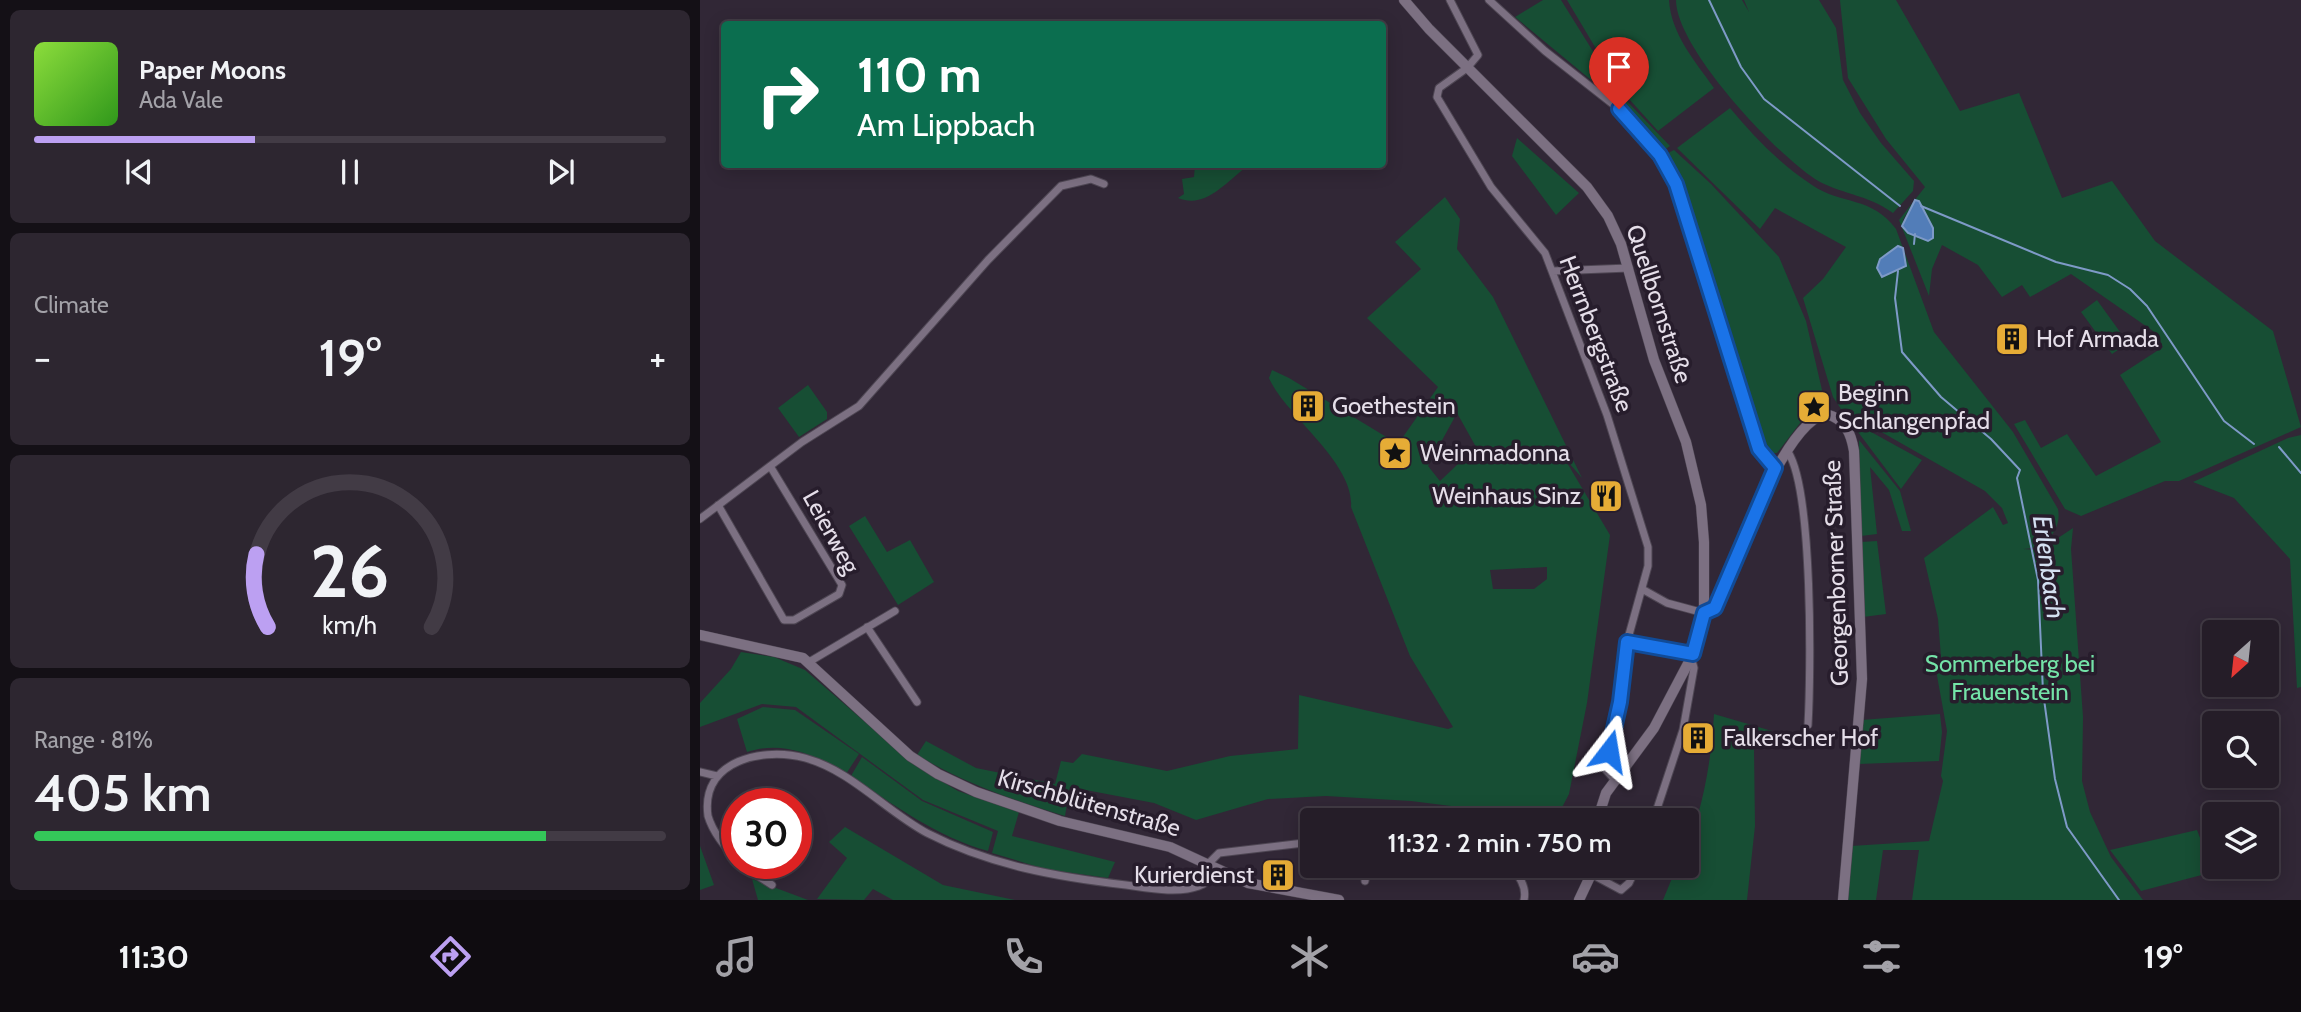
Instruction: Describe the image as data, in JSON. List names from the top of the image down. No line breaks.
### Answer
{"streets":{"main road":["Quellbornstraße","Georgenborner Straße","Kirschblütenstraße"],"street":["Herrnbergstraße","Leierweg"]},"crossings":[["Quellbornstraße","Herrnbergstraße"],["Quellbornstraße","Georgenborner Straße"]],"water":["Erlenbach"],"parks":["Sommerberg bei Frauenstein"],"places":{"building":["Hof Armada","Goethestein","Falkerscher Hof","Kurierdienst"],"place":["Beginn Schlangenpfad","Weinmadonna"],"restaurant":["Weinhaus Sinz"]},"north":"bottom left","page":{"turn":["110 m","Am Lippbach"],"song":["Paper Moons","Ada Vale"],"tile":["Climate",["Range · 81%","405 km"]],"heat":["−","19°","+"],"limit":"30","trip":"11:32 · 2 min · 750 m","tabs":["11:30","19°"],"gauge":["26","km/h"]}}
